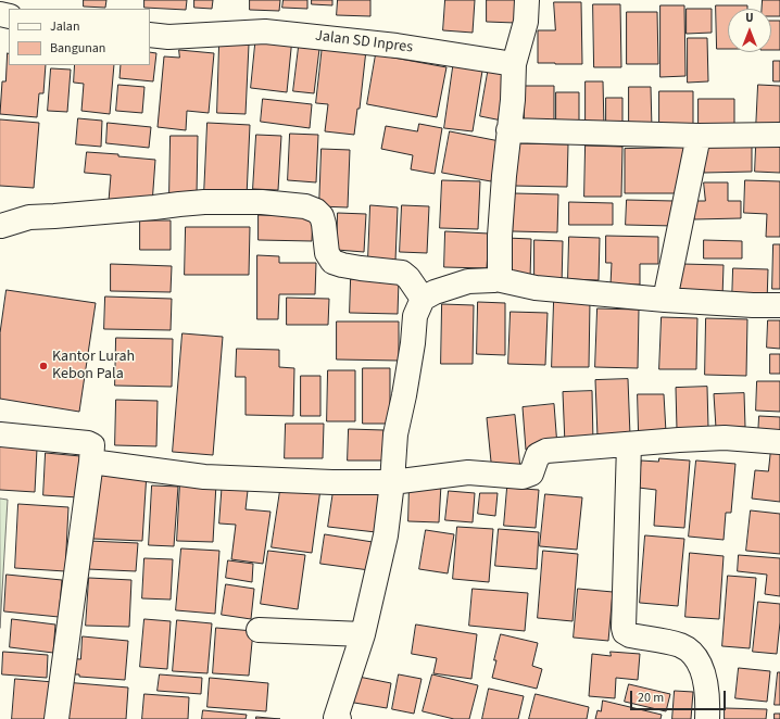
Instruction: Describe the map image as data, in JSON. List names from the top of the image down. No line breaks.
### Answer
{"streets":{"street":["Jalan SD Inpres"]},"places":["Kantor Lurah Kebon Pala"],"legend":["Jalan","Bangunan"],"scale_bar":"20 m","north":"top"}
